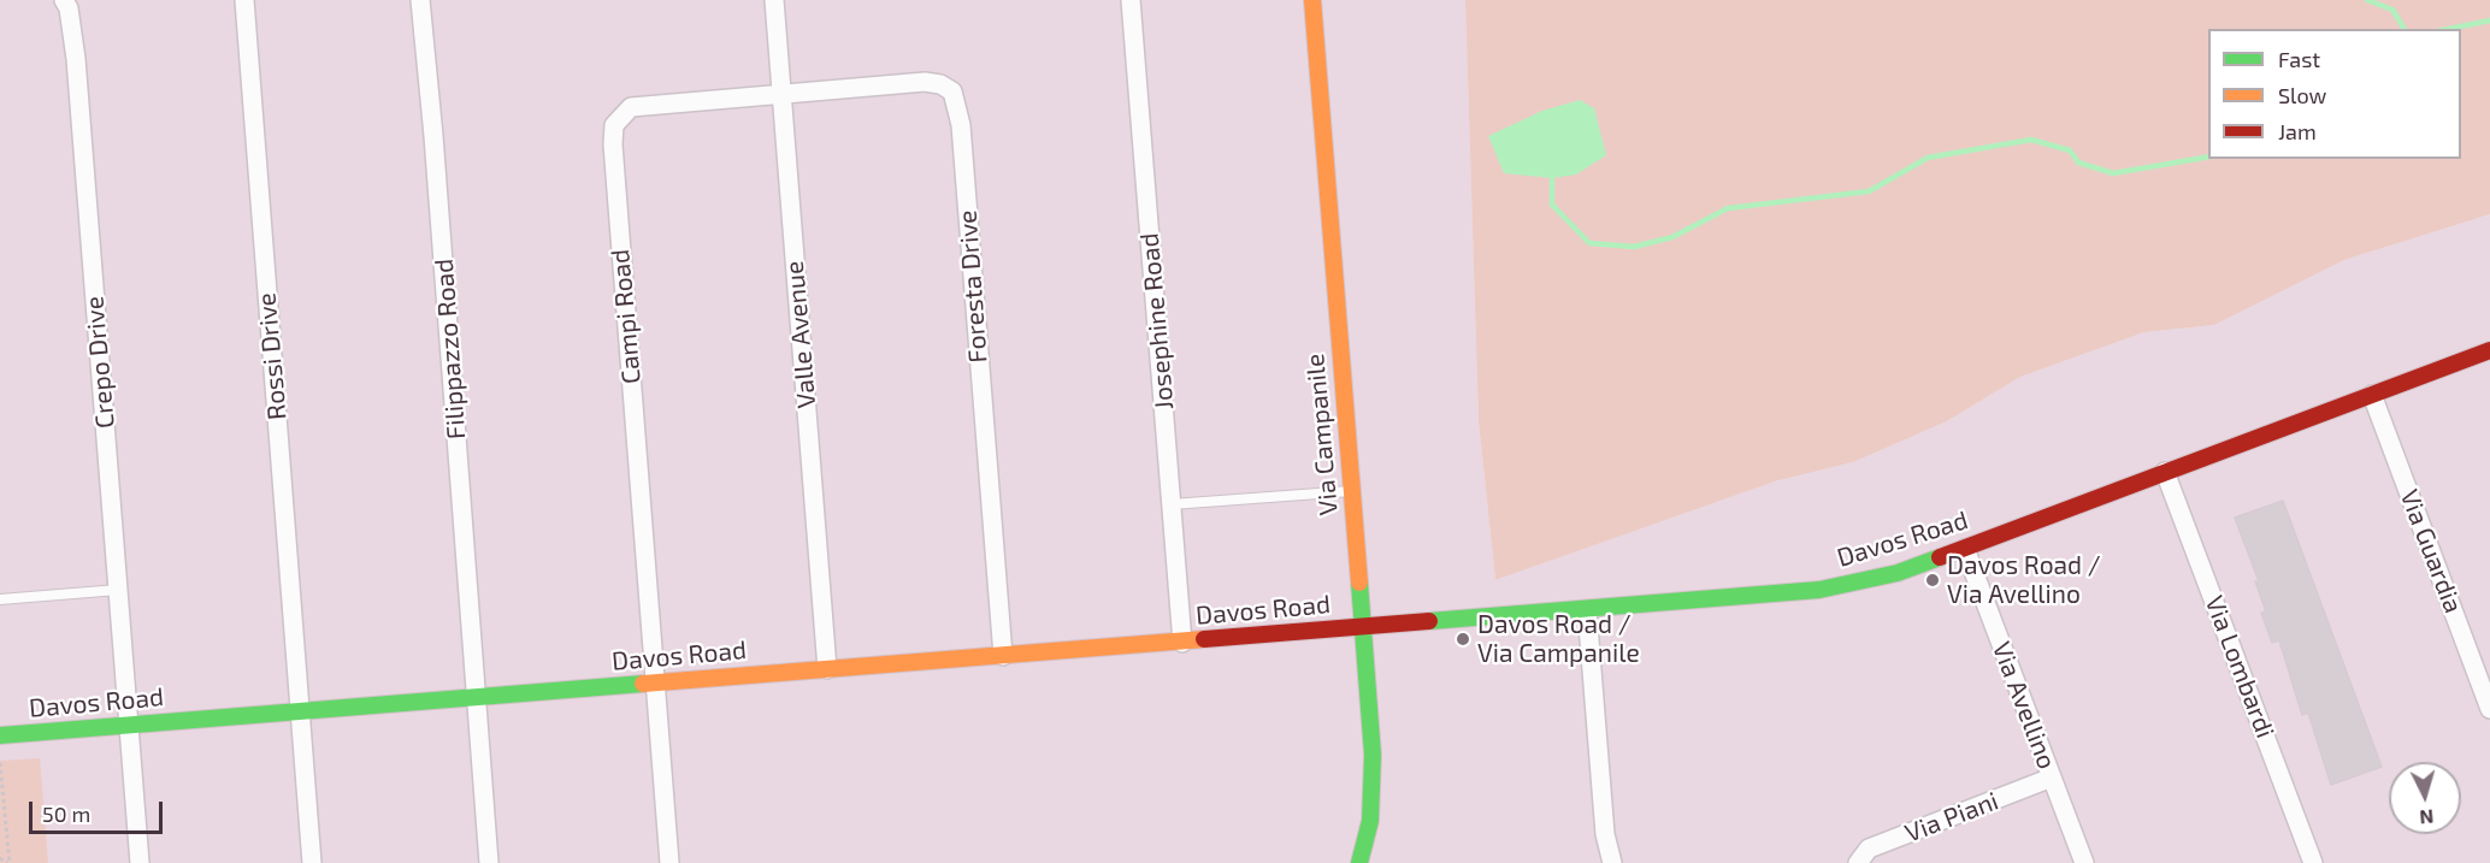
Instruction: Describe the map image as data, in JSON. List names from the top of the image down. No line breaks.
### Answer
{"streets":{"street":["Foresta Drive","Campi Road","Josephine Road","Valle Avenue","Filippazzo Road","Rossi Drive","Crepo Drive","Via Campanile","Davos Road","Via Guardia","Via Lombardi","Via Avellino","Via Piani"]},"crossings":[["Foresta Drive","Campi Road"],["Foresta Drive","Valle Avenue"],["Foresta Drive","Davos Road"],["Campi Road","Valle Avenue"],["Campi Road","Davos Road"],["Josephine Road","Davos Road"],["Valle Avenue","Davos Road"],["Filippazzo Road","Davos Road"],["Rossi Drive","Davos Road"],["Crepo Drive","Davos Road"],["Via Campanile","Davos Road"],["Davos Road","Via Guardia"],["Davos Road","Via Lombardi"],["Davos Road","Via Avellino"],["Via Avellino","Via Piani"]],"places":["Davos Road / Via Avellino","Davos Road / Via Campanile"],"legend":["Fast","Slow","Jam"],"scale_bar":"50 m","north":"bottom"}
